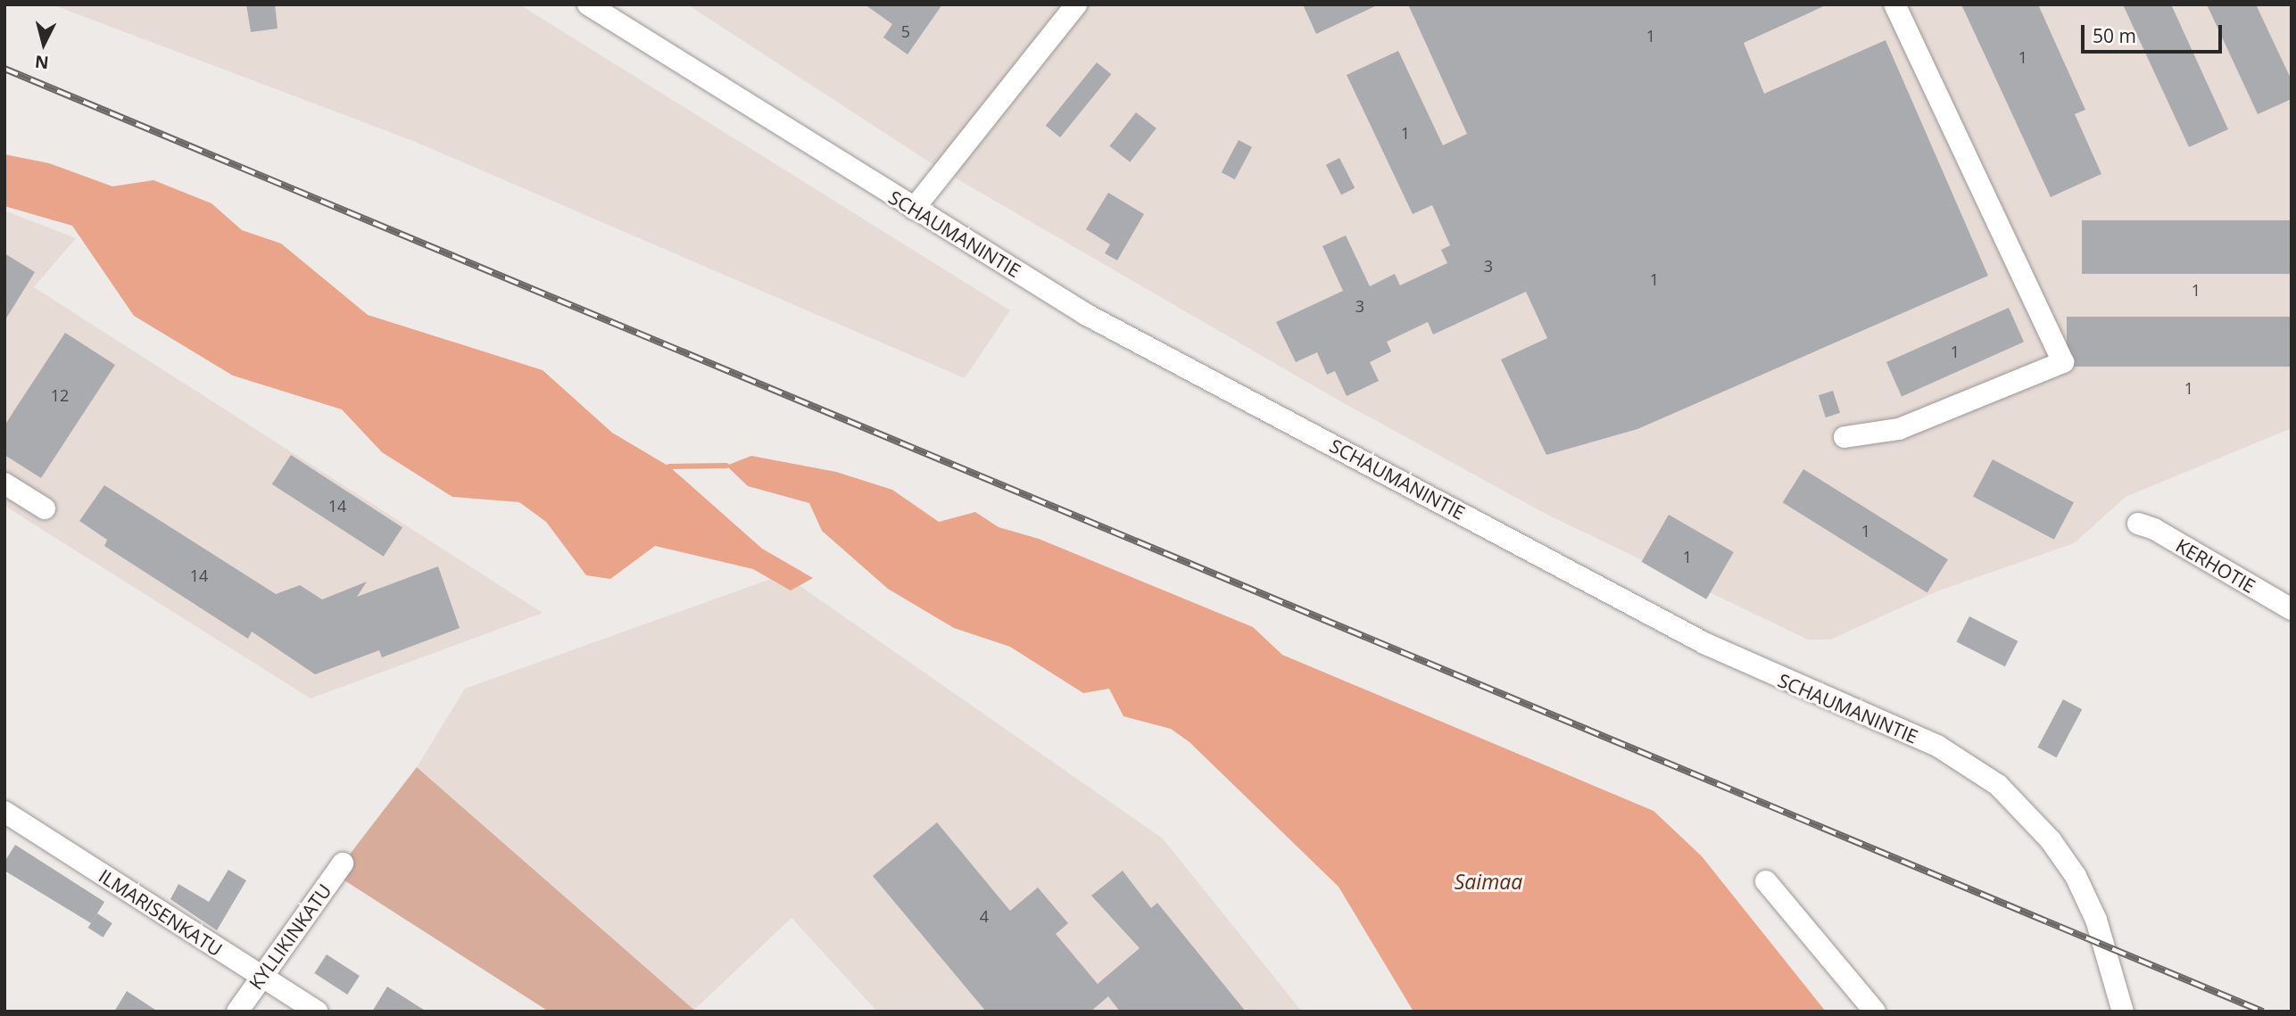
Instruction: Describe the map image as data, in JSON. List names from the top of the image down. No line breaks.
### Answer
{"streets":{"street":["SCHAUMANINTIE","KERHOTIE","ILMARISENKATU","KYLLIKINKATU"]},"crossings":[["ILMARISENKATU","KYLLIKINKATU"]],"water":["Saimaa"],"house_numbers":["5","1","1","1","3","1","1","3","1","1","12","14","1","1","14","4"],"scale_bar":"50 m","north":"bottom"}
